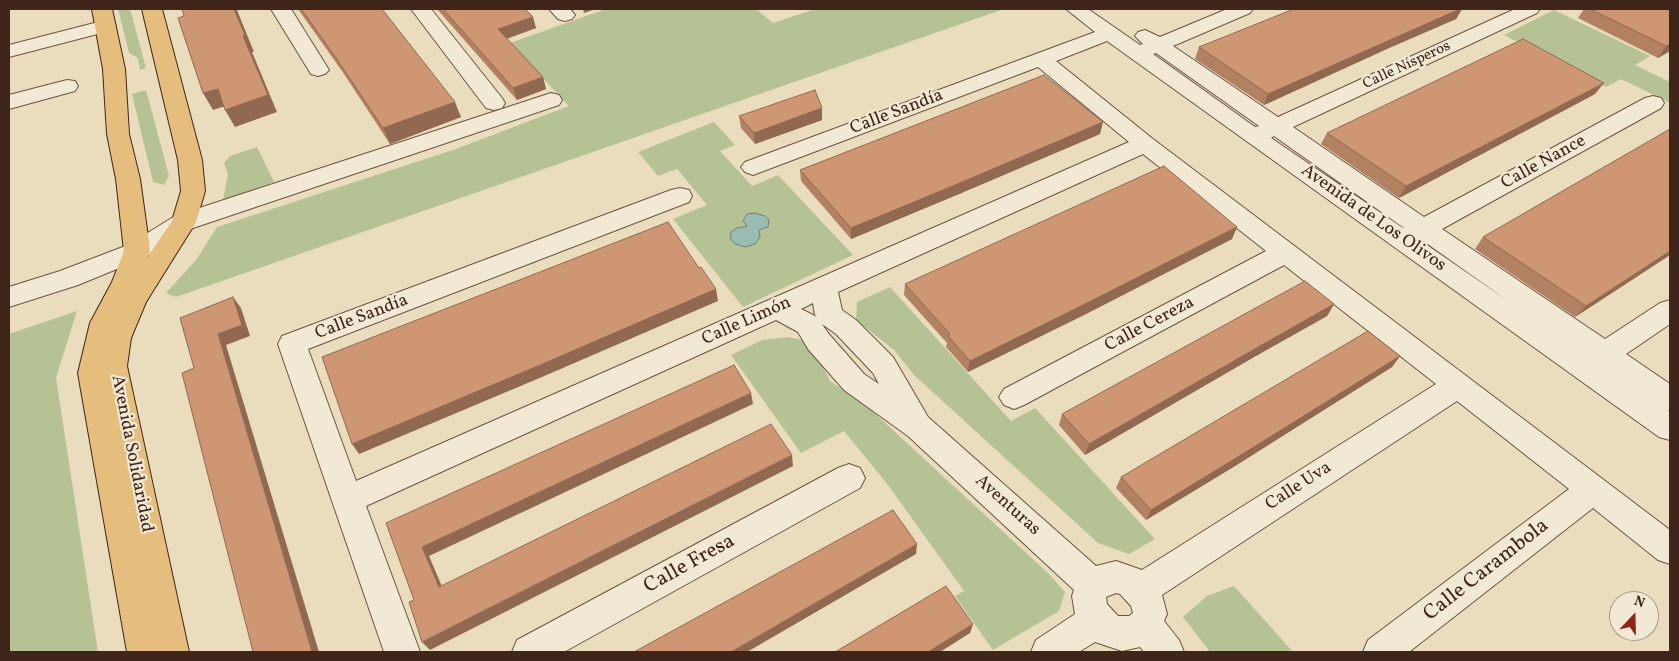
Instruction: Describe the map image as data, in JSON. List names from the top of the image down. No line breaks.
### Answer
{"streets":{"main road":["Avenida Solidaridad"],"street":["Calle Nísperos","Calle Sandía","Calle Nance","Avenida de Los Olivos","Calle Limón","Calle Cereza","Calle Uva","Aventuras","Calle Fresa","Calle Carambola"]},"crossings":[["Calle Nísperos","Avenida de Los Olivos"],["Calle Sandía","Avenida de Los Olivos"],["Calle Sandía","Calle Limón"],["Calle Nance","Avenida de Los Olivos"],["Calle Limón","Aventuras"],["Calle Uva","Aventuras"]],"north":"top"}
